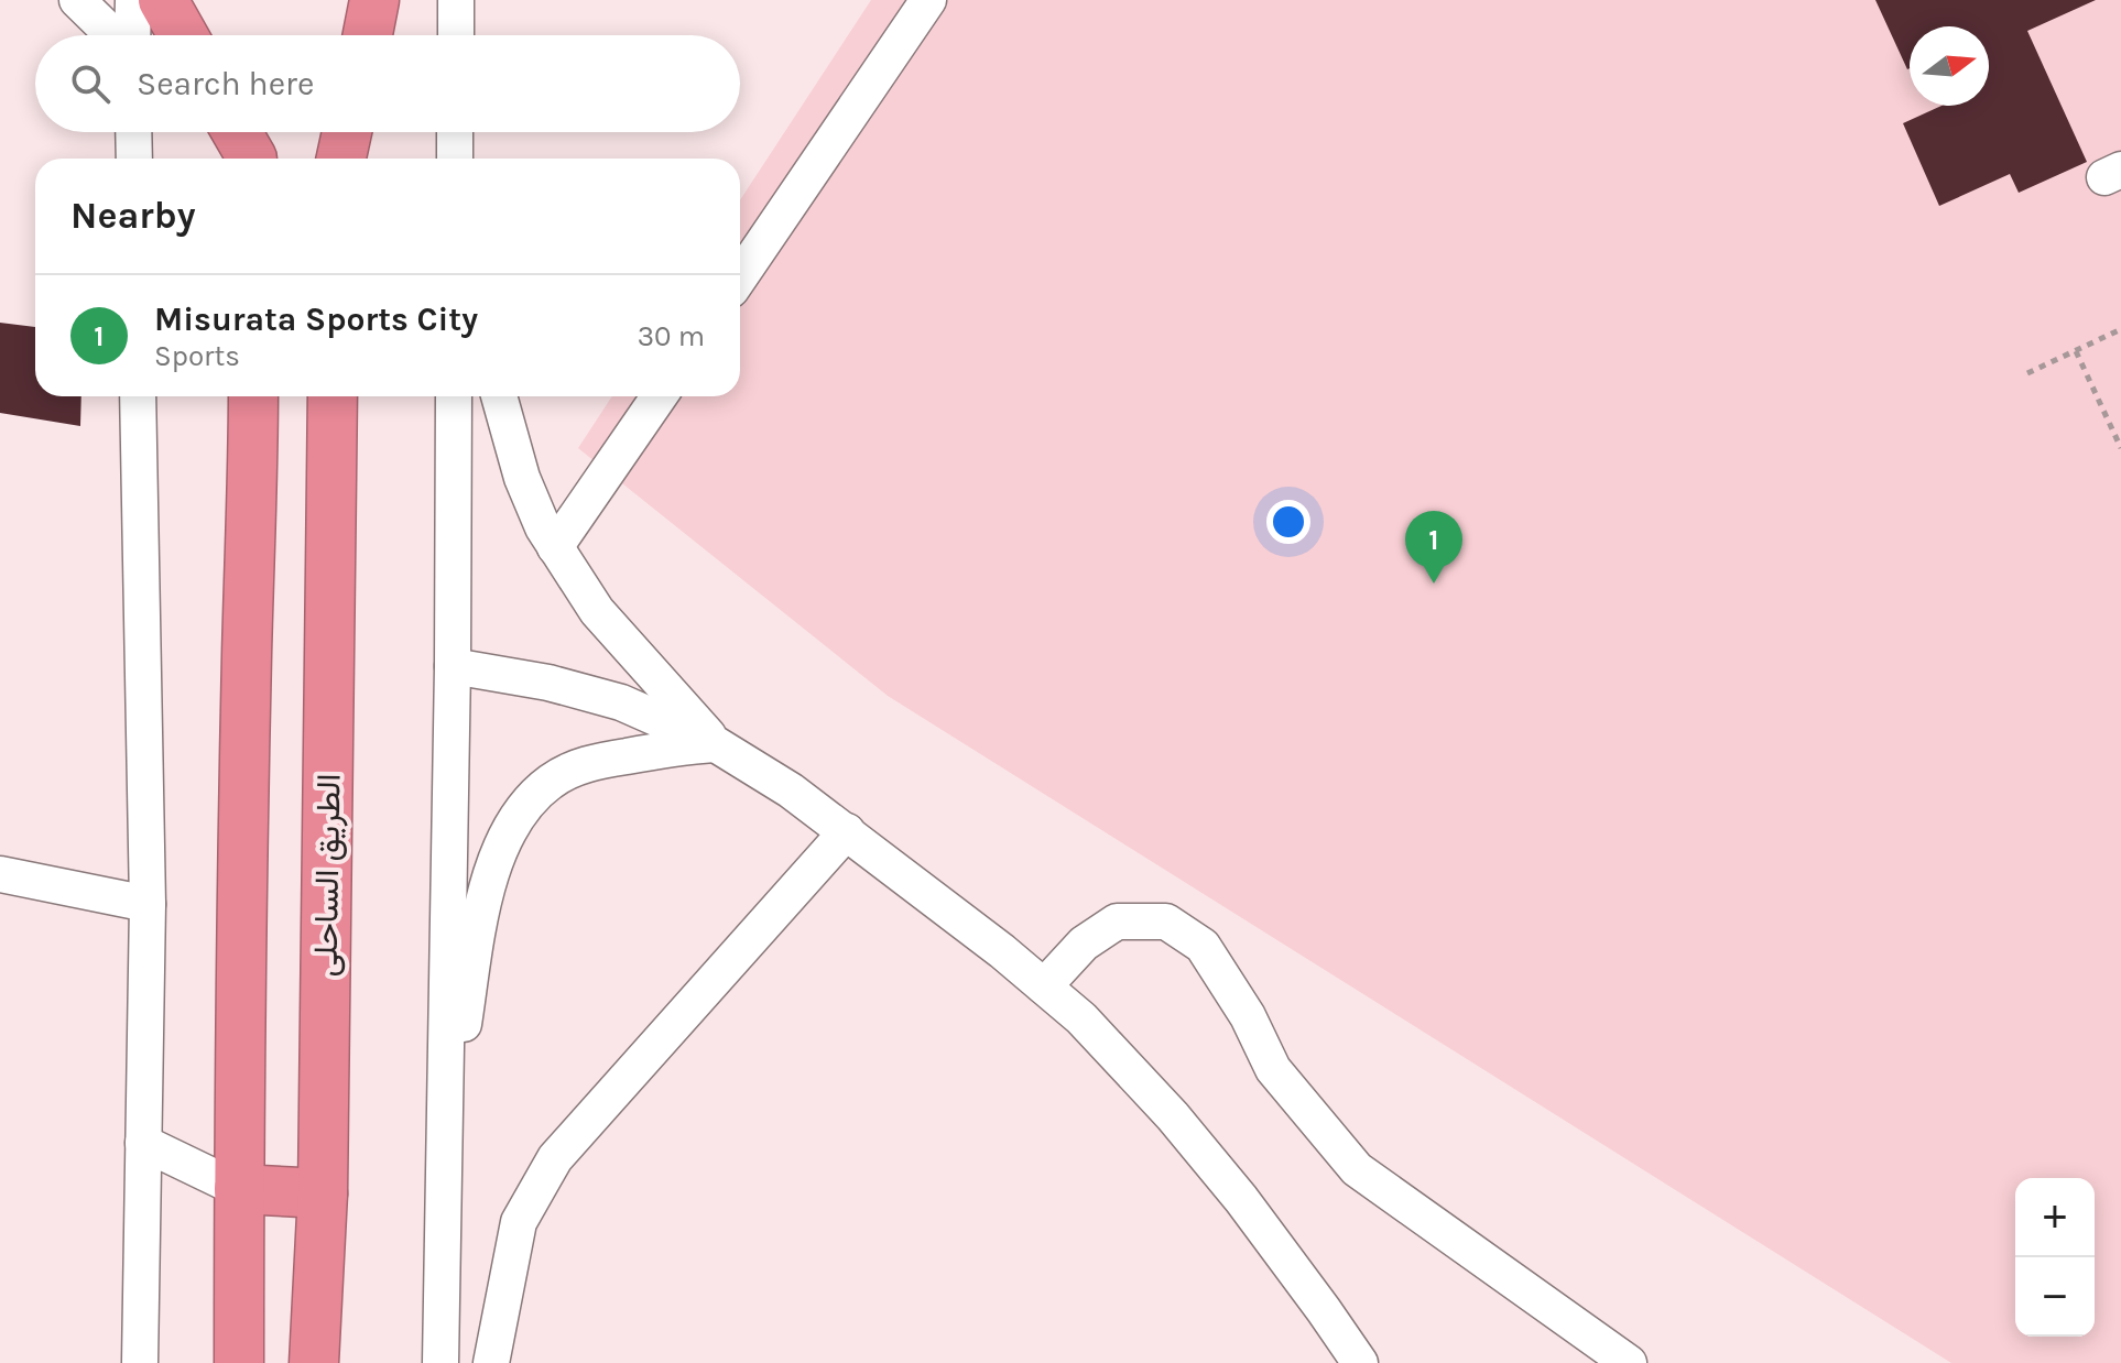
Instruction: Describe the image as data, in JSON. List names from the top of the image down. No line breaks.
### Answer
{"streets":{"highway":["الطريق الساحلى"]},"north":"right","page":{"search":"Search here","heading":"Nearby","list":[{"mark":"1","name":"Misurata Sports City","note":"Sports","value":"30 m"}],"pins":"1","map_buttons":["+","−"]}}
